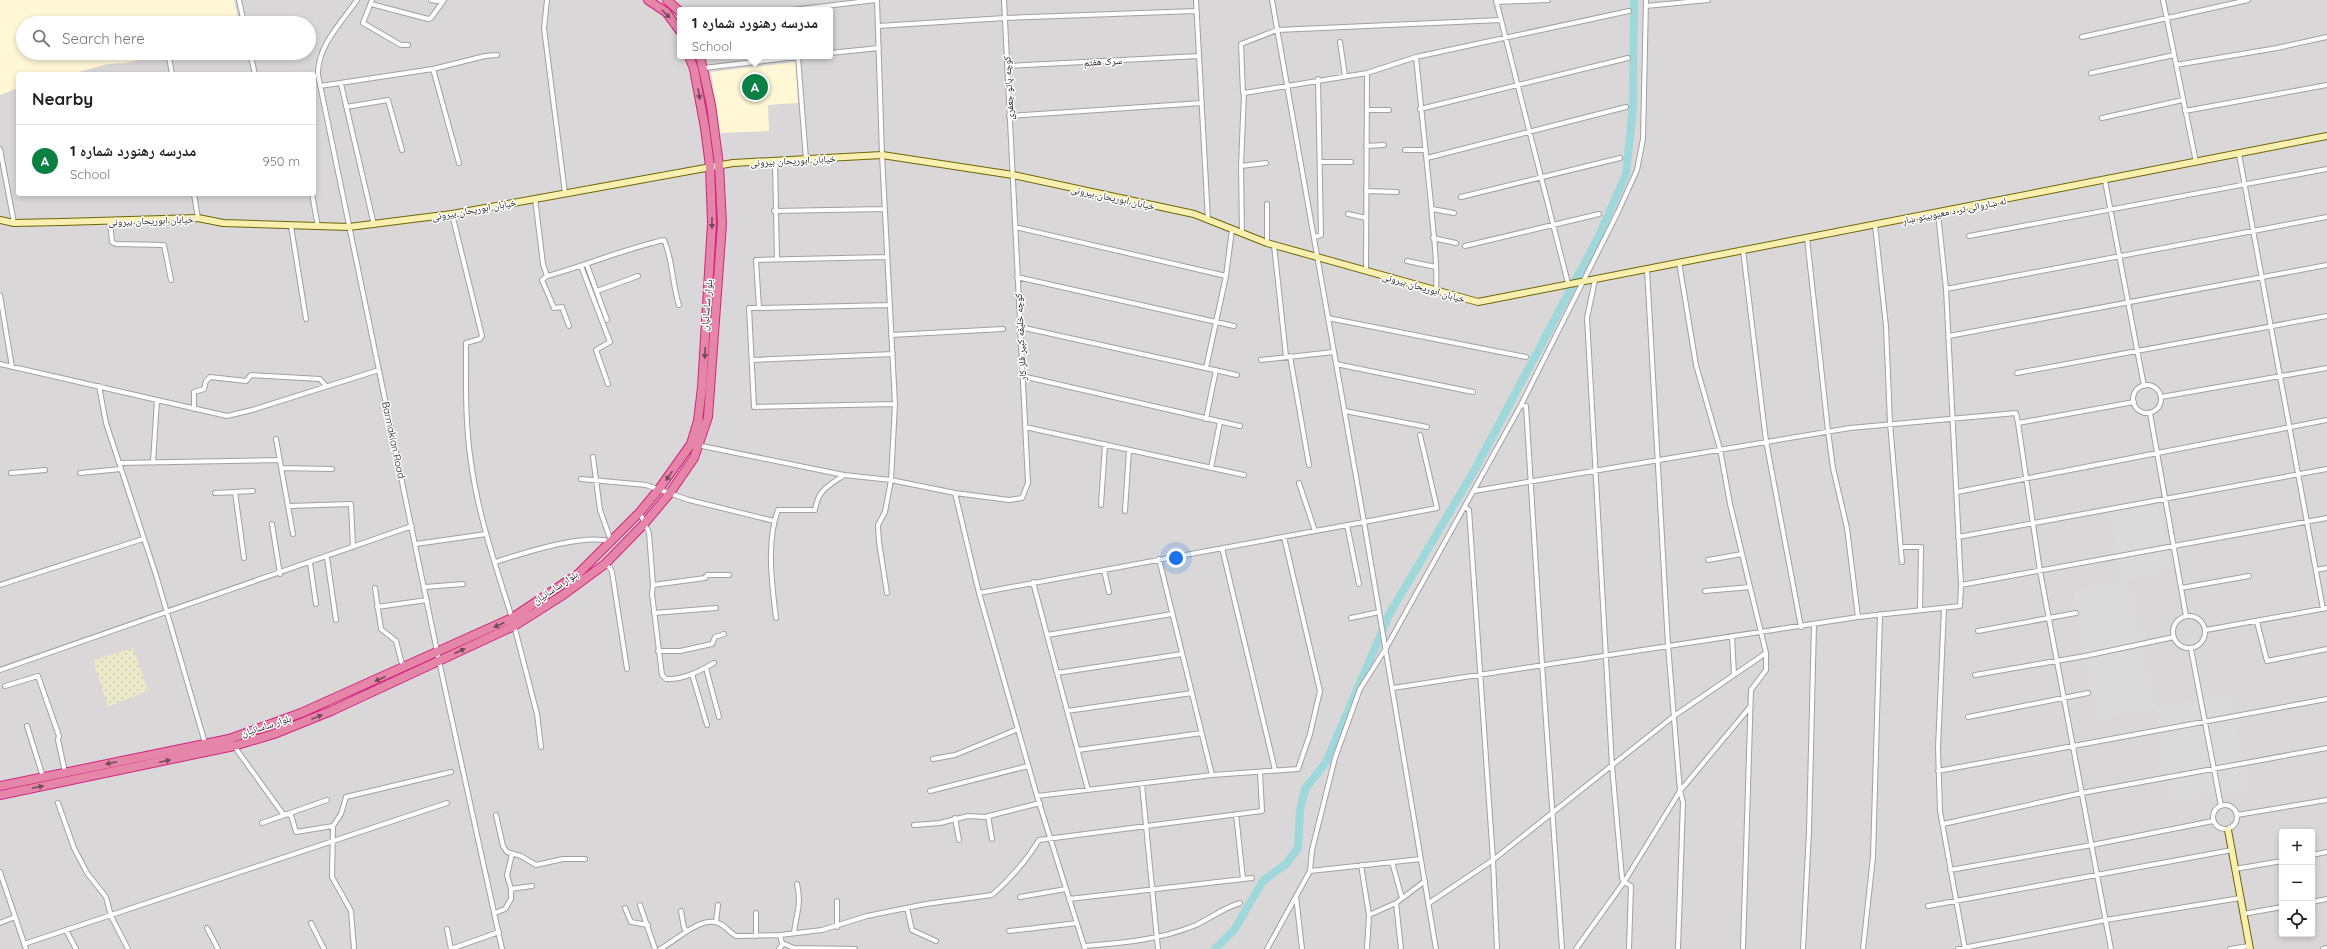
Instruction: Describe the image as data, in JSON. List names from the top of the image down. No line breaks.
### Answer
{"streets":{"highway":["بلوار ساسانیان"],"street":["سرک هفتم","کوچه پاتو جعفری","خیابان ابوریحان بیرونی","له ښاروالۍ تر د معیوبیتو ښار","کوچه خلیفه کبیر فلز کار","Barmakian Road"]},"crossings":[["سرک هفتم","کوچه پاتو جعفری"],["کوچه پاتو جعفری","خیابان ابوریحان بیرونی"],["کوچه پاتو جعفری","کوچه خلیفه کبیر فلز کار"],["خیابان ابوریحان بیرونی","له ښاروالۍ تر د معیوبیتو ښار"],["خیابان ابوریحان بیرونی","بلوار ساسانیان"],["خیابان ابوریحان بیرونی","کوچه خلیفه کبیر فلز کار"],["خیابان ابوریحان بیرونی","Barmakian Road"],["بلوار ساسانیان","Barmakian Road"]],"page":{"popup":["مدرسه رهنورد شماره 1","School"],"search":"Search here","pins":"A","heading":"Nearby","list":[{"mark":"A","name":"مدرسه رهنورد شماره 1","note":"School","value":"950 m"}],"map_buttons":["+","−"]}}
